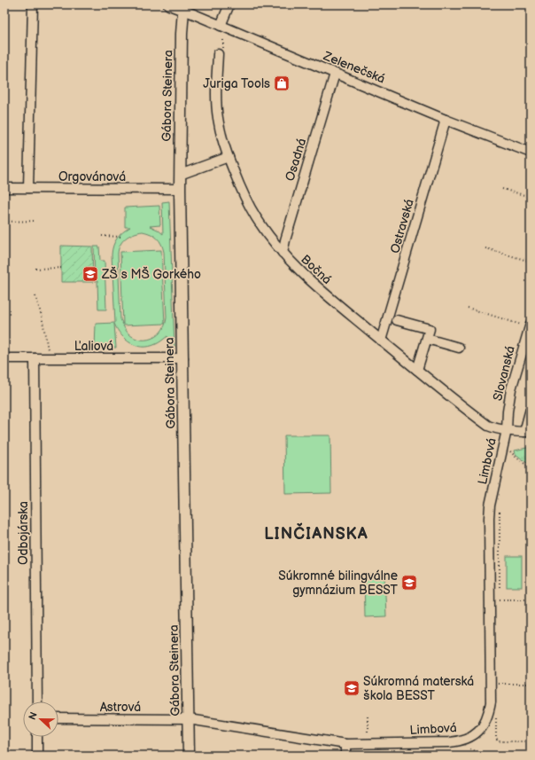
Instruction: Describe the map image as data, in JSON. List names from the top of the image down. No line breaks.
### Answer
{"streets":{"main road":["Zelenečská","Gábora Steinera"],"street":["Osadná","Orgovánová","Ostravská","Bočná","Ľaliová","Slovanská","Limbová","Odbojárska","Astrová"]},"crossings":[["Zelenečská","Gábora Steinera"],["Zelenečská","Osadná"],["Zelenečská","Ostravská"],["Gábora Steinera","Orgovánová"],["Gábora Steinera","Ľaliová"],["Gábora Steinera","Limbová"],["Gábora Steinera","Astrová"],["Osadná","Bočná"],["Ostravská","Bočná"],["Bočná","Slovanská"],["Bočná","Limbová"],["Ľaliová","Odbojárska"],["Slovanská","Limbová"],["Limbová","Astrová"]],"districts":["LINČIANSKA"],"places":{"shop":["Juriga Tools"],"school or university":["ZŠ s MŠ Gorkého","Súkromné bilingválne gymnázium BESST","Súkromná materská škola BESST"]},"north":"left"}
